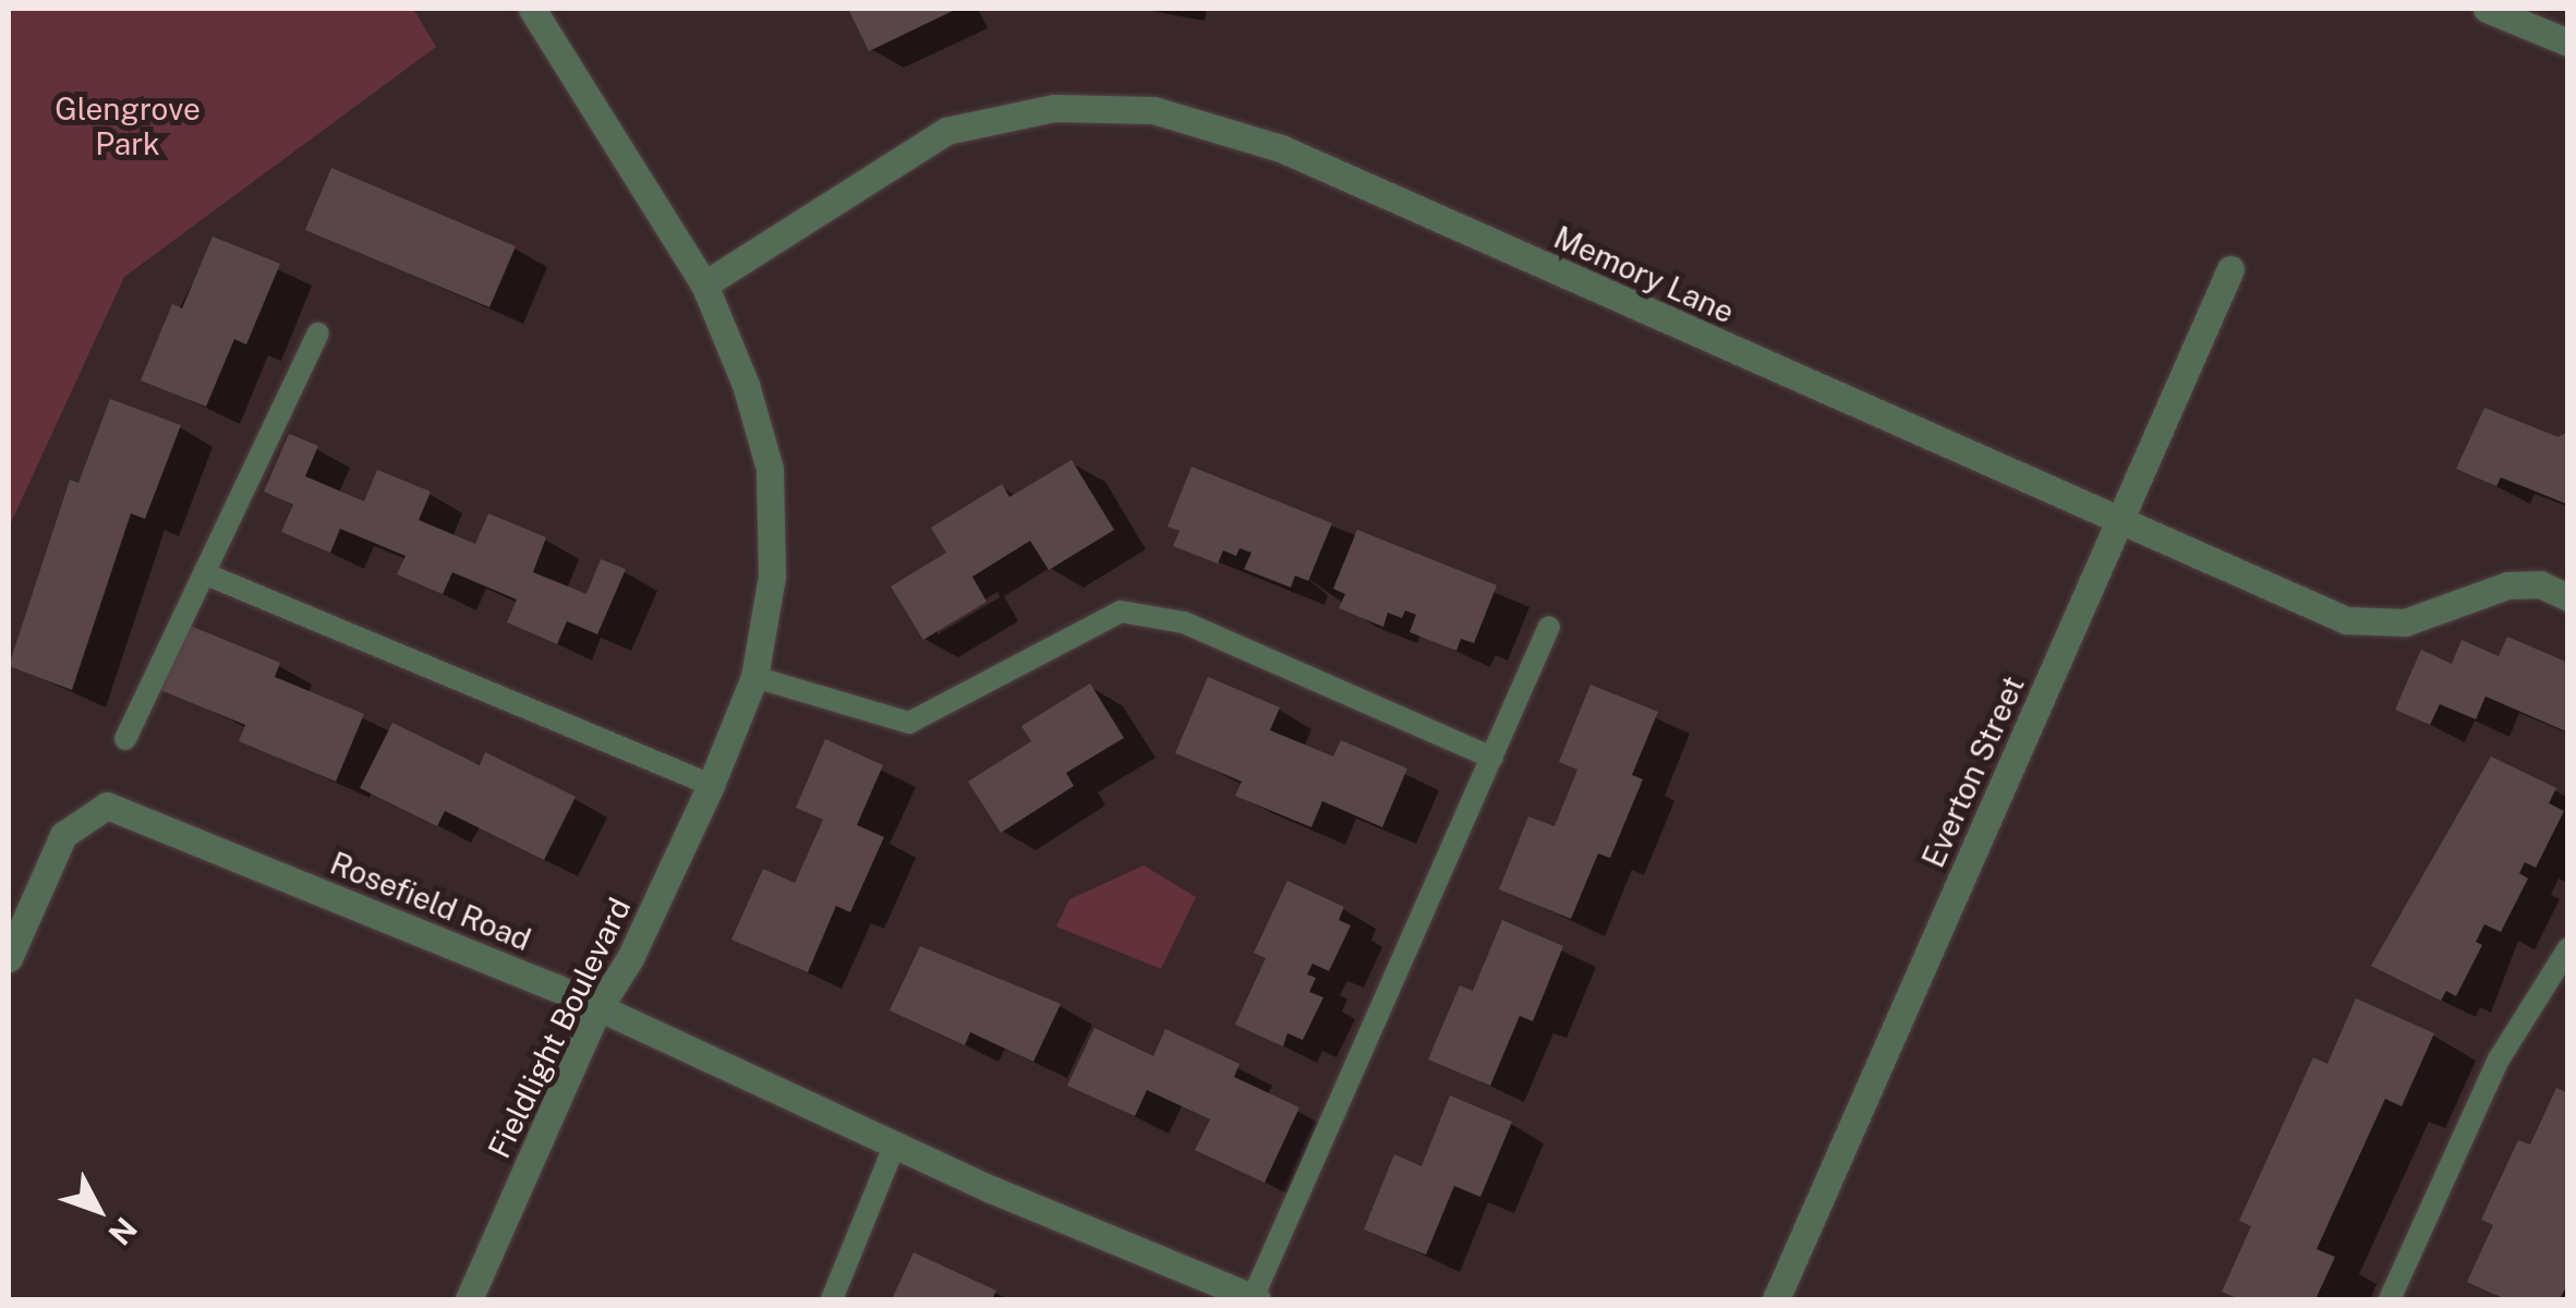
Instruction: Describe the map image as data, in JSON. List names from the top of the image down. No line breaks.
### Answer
{"streets":{"street":["Memory Lane","Everton Street","Rosefield Road","Fieldlight Boulevard"]},"crossings":[["Memory Lane","Everton Street"],["Memory Lane","Fieldlight Boulevard"],["Rosefield Road","Fieldlight Boulevard"]],"parks":["Glengrove Park"],"north":"bottom right"}
